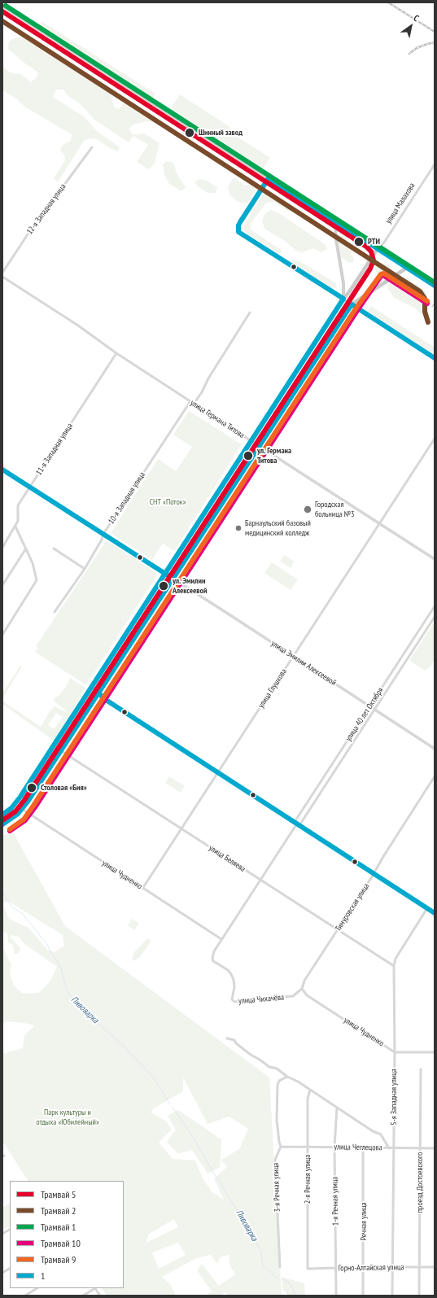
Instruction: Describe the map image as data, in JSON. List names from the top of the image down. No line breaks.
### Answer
{"streets":{"street":["улица Малахова","12-я Западная улица","улица Германа Титова","11-я Западная улица","10-я Западная улица","улица Эмилии Алексеевой","улица Глушкова","улица 40 лет Октября","улица Беляева","улица Чудненко","Тимуровская улица","улица Чихачёва","5-я Западная улица","улица Чеглецова","2-я Речная улица","проезд Достоевского","3-я Речная улица","1-я Речная улица","Речная улица","Горно-Алтайская улица"]},"crossings":[["улица Германа Титова","11-я Западная улица"],["улица Германа Титова","10-я Западная улица"],["улица Германа Титова","улица Глушкова"],["улица Эмилии Алексеевой","улица Глушкова"],["улица Эмилии Алексеевой","улица 40 лет Октября"],["улица Глушкова","улица Беляева"],["улица Глушкова","улица Чудненко"],["улица 40 лет Октября","улица Беляева"],["улица 40 лет Октября","улица Чудненко"],["улица 40 лет Октября","улица Чихачёва"],["улица Беляева","Тимуровская улица"],["улица Беляева","5-я Западная улица"],["улица Чудненко","Тимуровская улица"],["улица Чудненко","улица Чихачёва"],["улица Чудненко","5-я Западная улица"],["Тимуровская улица","улица Чихачёва"],["5-я Западная улица","улица Чеглецова"],["5-я Западная улица","Горно-Алтайская улица"],["улица Чеглецова","2-я Речная улица"],["улица Чеглецова","проезд Достоевского"],["улица Чеглецова","3-я Речная улица"],["улица Чеглецова","1-я Речная улица"],["улица Чеглецова","Речная улица"],["2-я Речная улица","Горно-Алтайская улица"],["проезд Достоевского","Горно-Алтайская улица"],["1-я Речная улица","Горно-Алтайская улица"],["Речная улица","Горно-Алтайская улица"]],"water":["Пивоварка"],"parks":["СНТ «Поток»","Парк культуры и отдыха «Юбилейный»"],"places":["Шинный завод","РТИ","ул. Германа Титова","Городская больница №3","Барнаульский базовый медицинский колледж","ул. Эмилии Алексеевой","Столовая «Бия»"],"lines":["tram line 1","tram line 5","tram line 2","transit line 1","tram line 9","tram line 10"],"legend":["Трамвай 5","Трамвай 2","Трамвай 1","Трамвай 10","Трамвай 9","1"],"north":"top right"}
